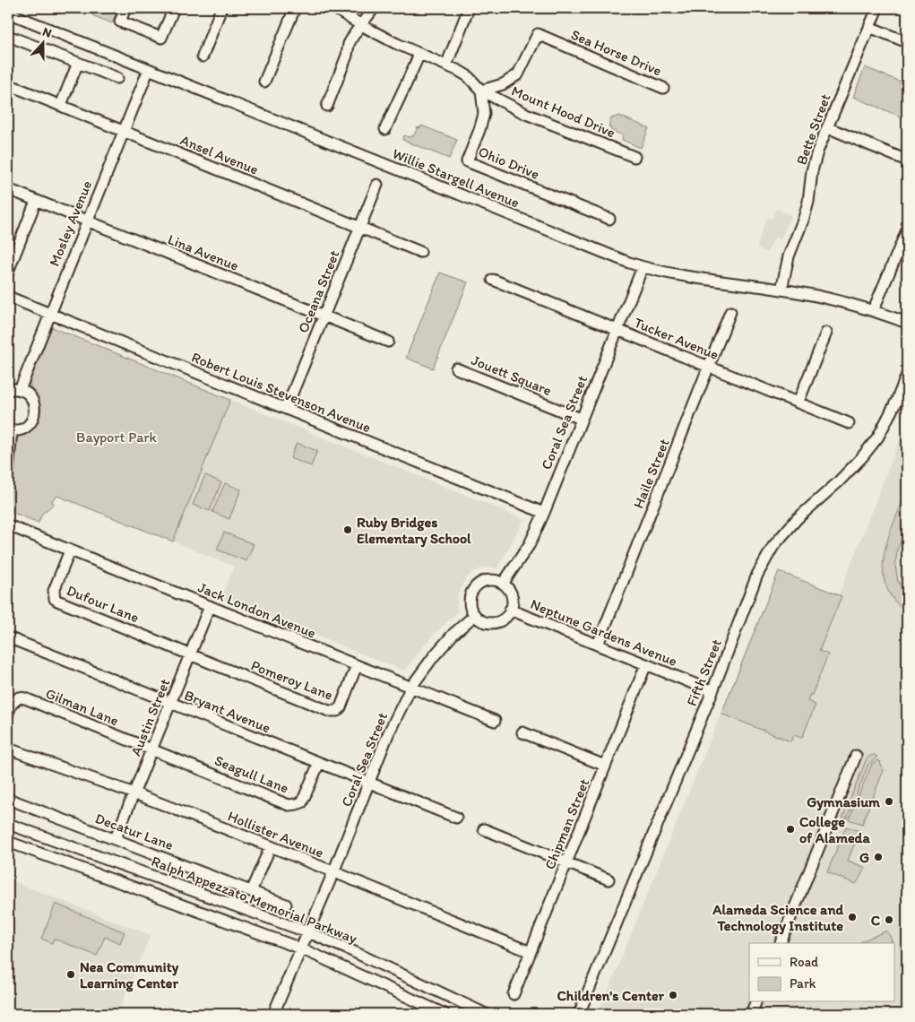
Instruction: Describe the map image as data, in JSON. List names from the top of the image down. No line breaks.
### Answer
{"streets":{"street":["Sea Horse Drive","Mount Hood Drive","Bette Street","Ansel Avenue","Ohio Drive","Willie Stargell Avenue","Mosley Avenue","Lina Avenue","Oceana Street","Tucker Avenue","Jouett Square","Robert Louis Stevenson Avenue","Coral Sea Street","Haile Street","Dufour Lane","Jack London Avenue","Neptune Gardens Avenue","Fifth Street","Pomeroy Lane","Gilman Lane","Bryant Avenue","Austin Street","Seagull Lane","Chipman Street","Decatur Lane","Hollister Avenue","Ralph Appezzato Memorial Parkway"]},"crossings":[["Sea Horse Drive","Mount Hood Drive"],["Sea Horse Drive","Ohio Drive"],["Mount Hood Drive","Ohio Drive"],["Bette Street","Willie Stargell Avenue"],["Ansel Avenue","Mosley Avenue"],["Ansel Avenue","Oceana Street"],["Willie Stargell Avenue","Mosley Avenue"],["Willie Stargell Avenue","Coral Sea Street"],["Mosley Avenue","Lina Avenue"],["Mosley Avenue","Robert Louis Stevenson Avenue"],["Lina Avenue","Oceana Street"],["Oceana Street","Robert Louis Stevenson Avenue"],["Tucker Avenue","Coral Sea Street"],["Tucker Avenue","Haile Street"],["Jouett Square","Coral Sea Street"],["Robert Louis Stevenson Avenue","Coral Sea Street"],["Coral Sea Street","Jack London Avenue"],["Coral Sea Street","Neptune Gardens Avenue"],["Coral Sea Street","Bryant Avenue"],["Coral Sea Street","Hollister Avenue"],["Coral Sea Street","Ralph Appezzato Memorial Parkway"],["Haile Street","Neptune Gardens Avenue"],["Dufour Lane","Jack London Avenue"],["Dufour Lane","Pomeroy Lane"],["Dufour Lane","Austin Street"],["Jack London Avenue","Pomeroy Lane"],["Jack London Avenue","Austin Street"],["Neptune Gardens Avenue","Fifth Street"],["Neptune Gardens Avenue","Chipman Street"],["Pomeroy Lane","Austin Street"],["Gilman Lane","Austin Street"],["Gilman Lane","Seagull Lane"],["Bryant Avenue","Austin Street"],["Bryant Avenue","Seagull Lane"],["Austin Street","Seagull Lane"],["Austin Street","Decatur Lane"],["Austin Street","Hollister Avenue"],["Chipman Street","Hollister Avenue"]],"parks":["Bayport Park"],"places":["Ruby Bridges Elementary School","Gymnasium","College of Alameda","G","Alameda Science and Technology Institute","C","Nea Community Learning Center","Children's Center"],"legend":["Road","Park"],"north":"top"}
